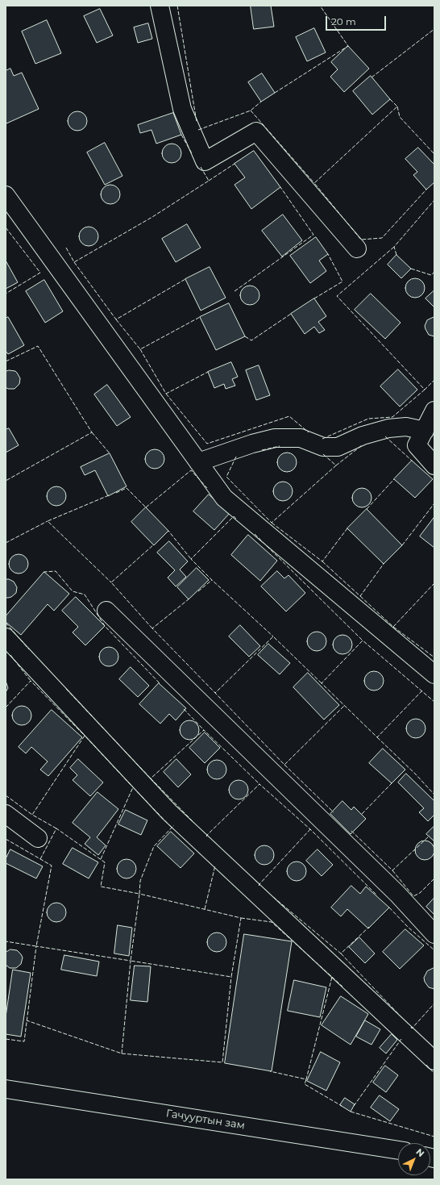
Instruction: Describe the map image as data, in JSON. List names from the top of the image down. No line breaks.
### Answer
{"streets":{"street":["Гачууртын зам"]},"scale_bar":"20 m","north":"top right"}
